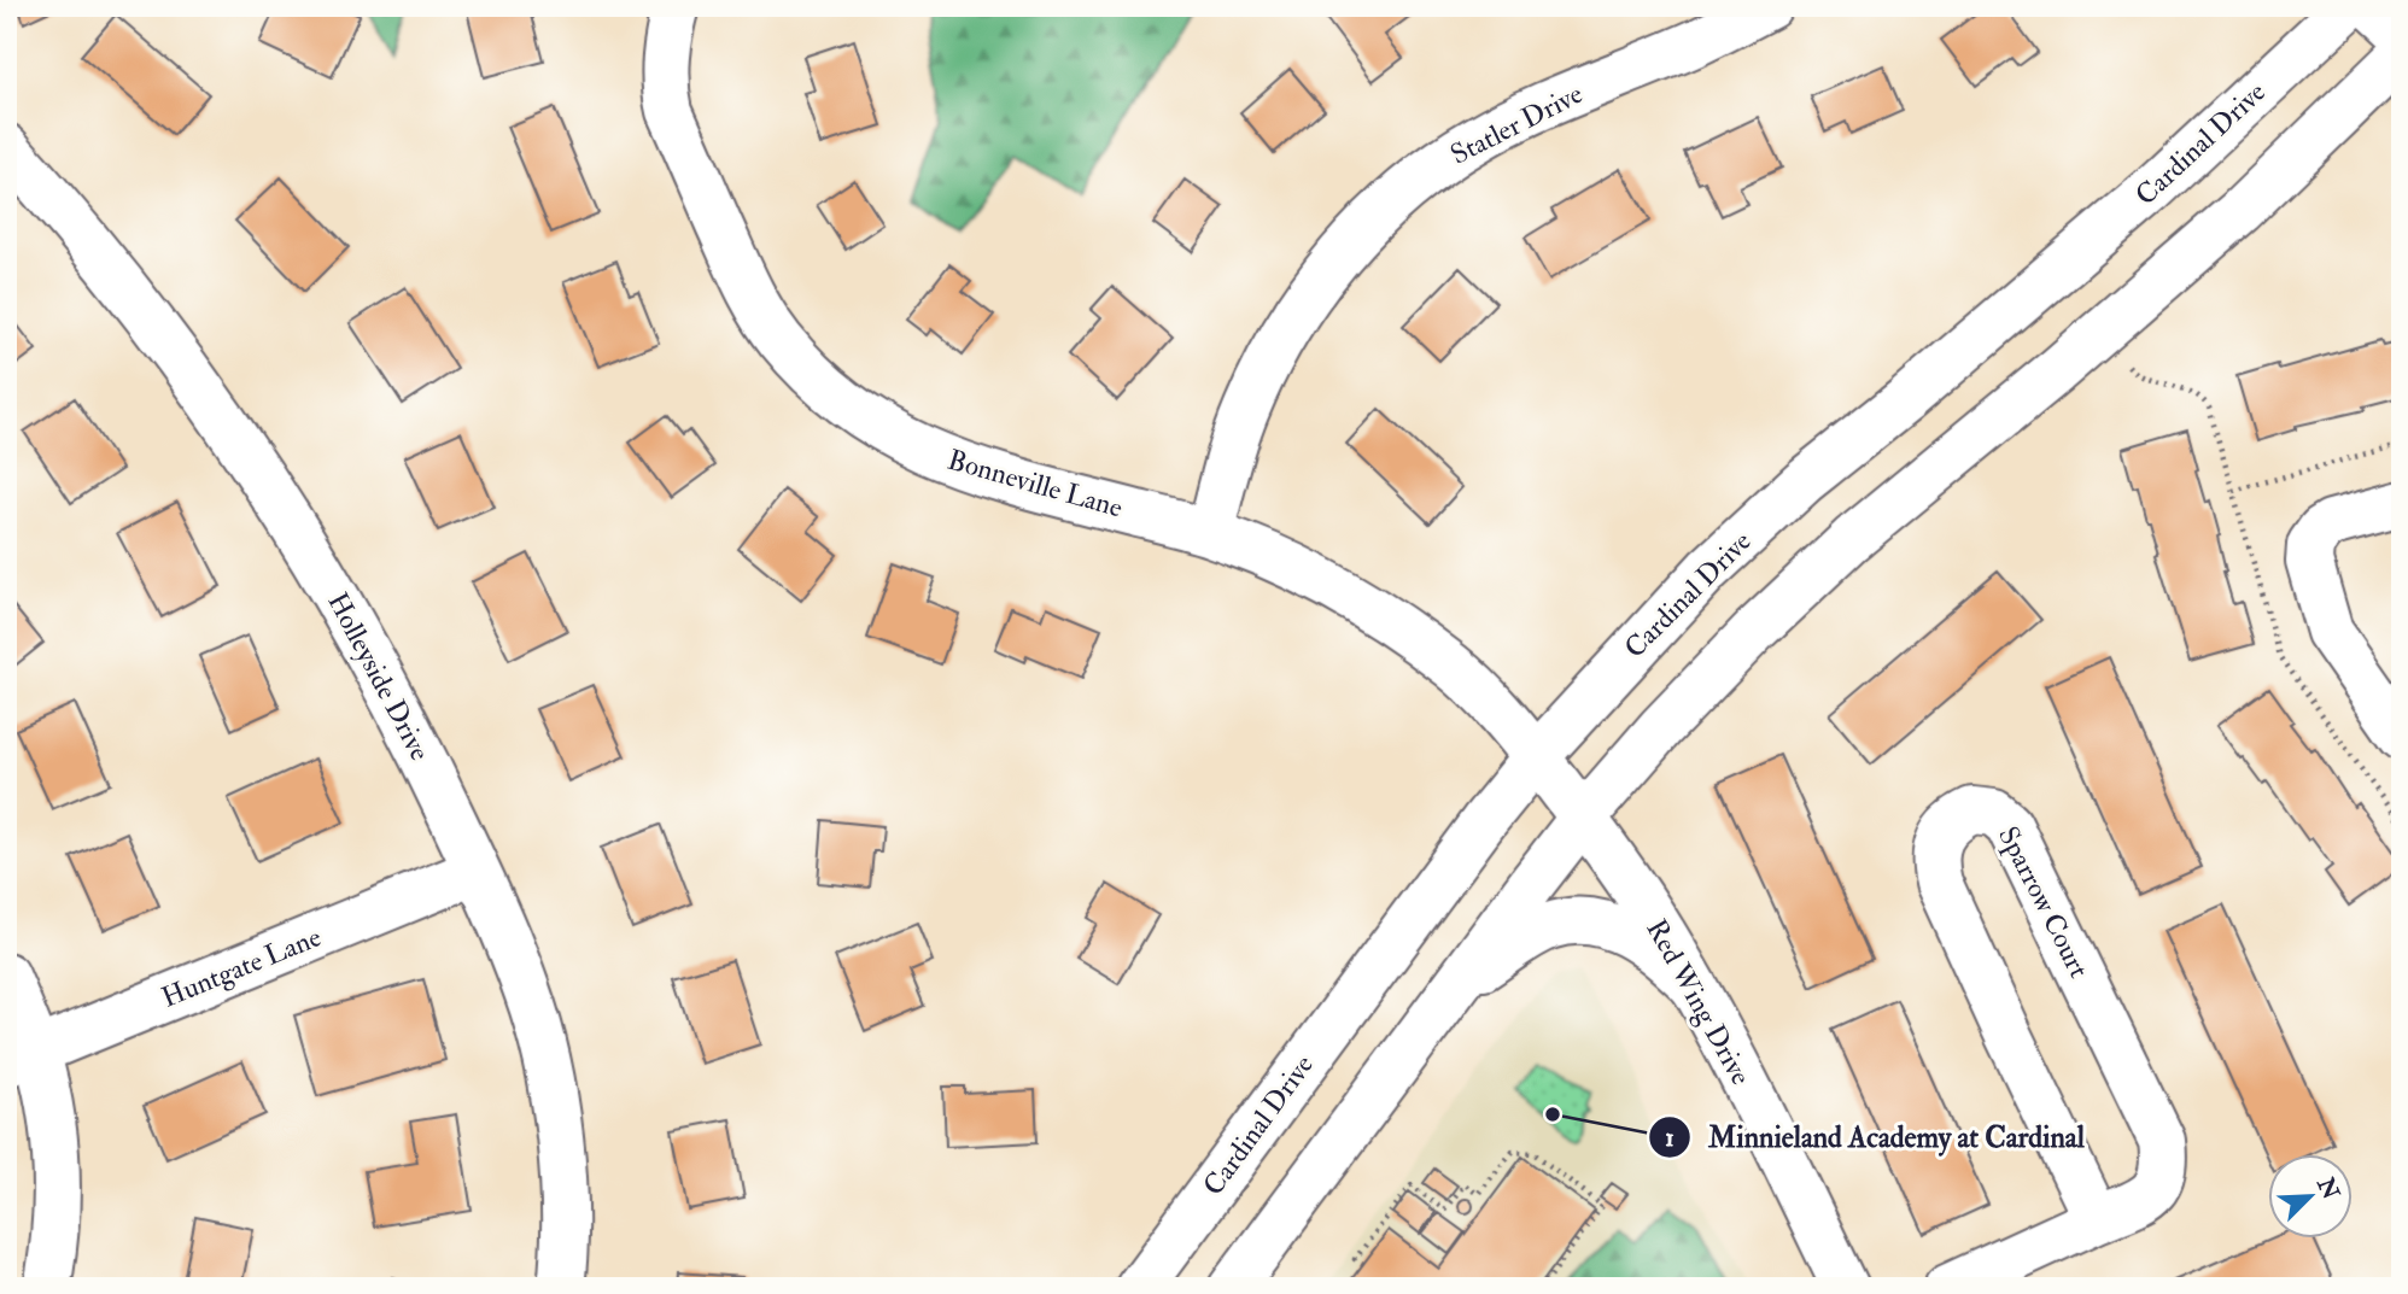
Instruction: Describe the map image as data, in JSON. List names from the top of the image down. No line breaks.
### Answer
{"streets":{"street":["Statler Drive","Cardinal Drive","Bonneville Lane","Holleyside Drive","Sparrow Court","Huntgate Lane","Red Wing Drive"]},"crossings":[["Statler Drive","Bonneville Lane"],["Cardinal Drive","Bonneville Lane"],["Bonneville Lane","Red Wing Drive"],["Holleyside Drive","Huntgate Lane"]],"places":["Minnieland Academy at Cardinal"],"north":"top right"}
